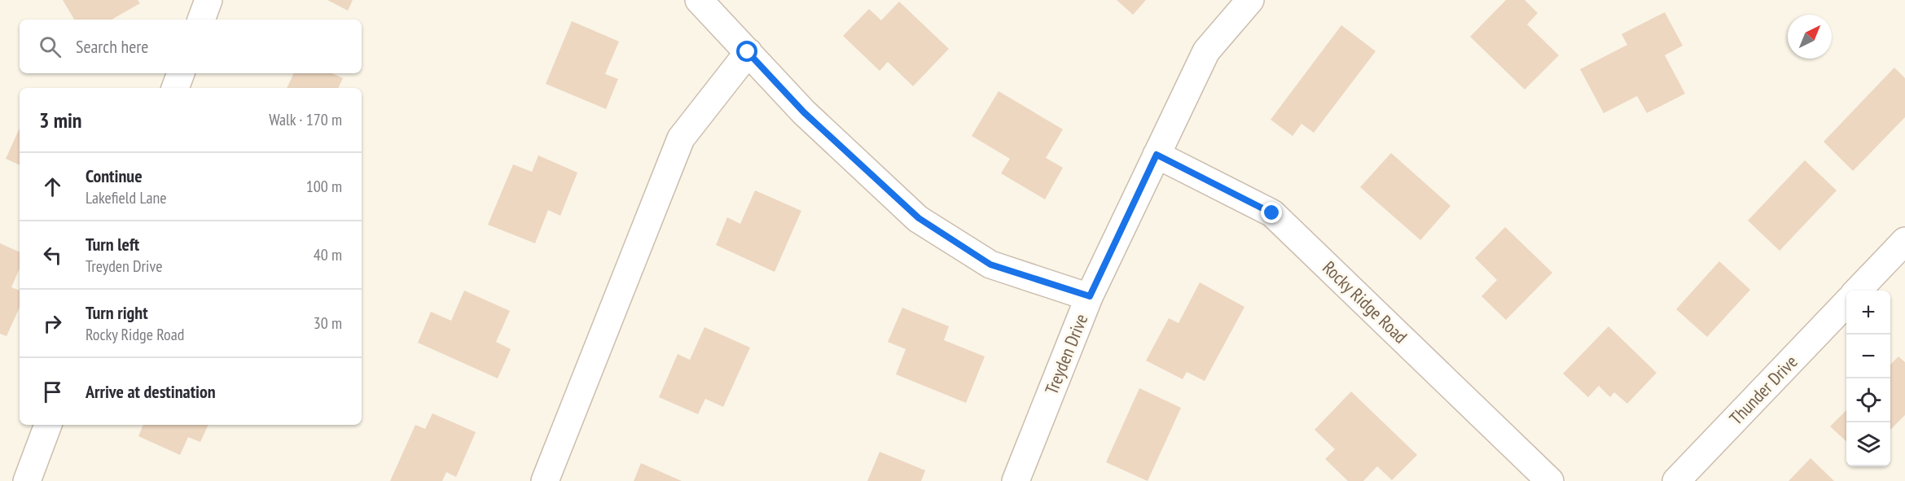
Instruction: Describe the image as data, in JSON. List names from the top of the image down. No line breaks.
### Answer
{"streets":{"street":["Rocky Ridge Road","Treyden Drive","Thunder Drive"]},"crossings":[["Rocky Ridge Road","Treyden Drive"]],"north":"top right","page":{"search":"Search here","heading":["3 min","Walk · 170 m"],"list":[["Continue","Lakefield Lane","100 m"],["Turn left","Treyden Drive","40 m"],["Turn right","Rocky Ridge Road","30 m"],"Arrive at destination"],"map_buttons":["+","−"]}}
